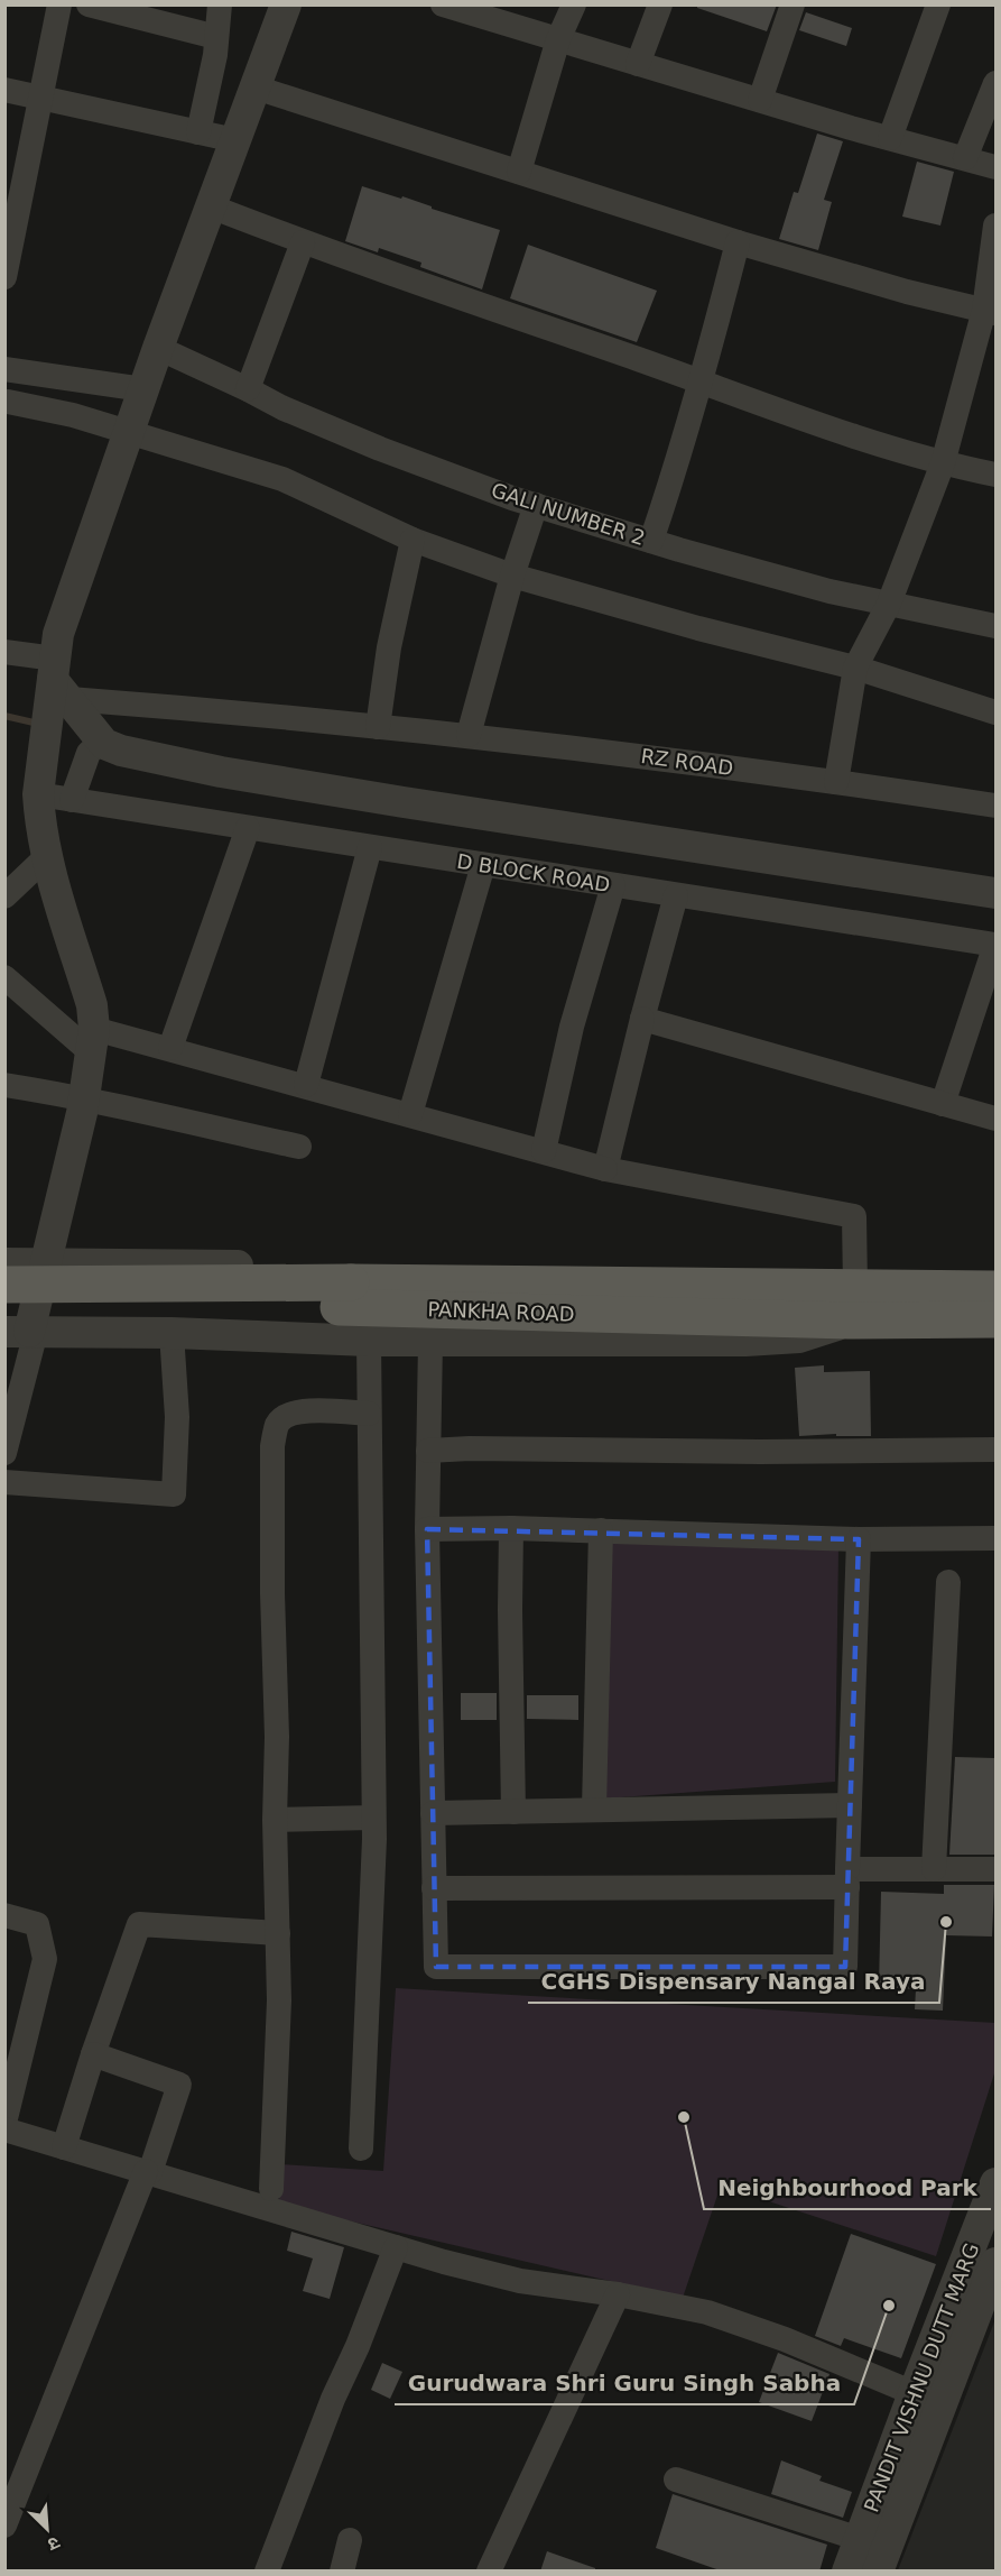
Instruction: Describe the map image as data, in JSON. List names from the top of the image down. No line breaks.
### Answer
{"streets":{"main road":["PANKHA ROAD"],"street":["GALI NUMBER 2","RZ ROAD","D BLOCK ROAD","PANDIT VISHNU DUTT MARG"]},"places":["CGHS Dispensary Nangal Raya","Neighbourhood Park","Gurudwara Shri Guru Singh Sabha"],"north":"bottom right"}
